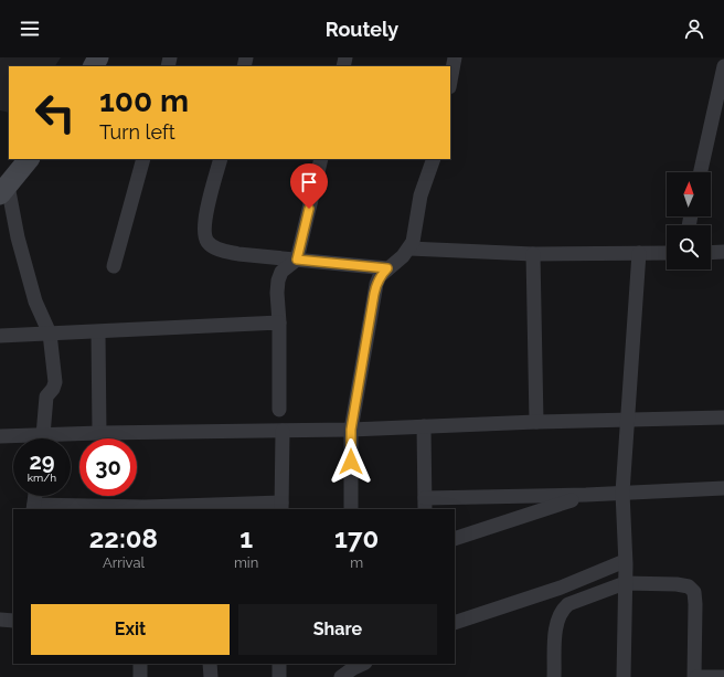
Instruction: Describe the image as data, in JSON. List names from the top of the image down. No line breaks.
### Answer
{"north":"top","page":{"header":"Routely","turn":["100 m","Turn left"],"speed":"29 km/h","limit":"30","eta":["22:08","Arrival","1","min","170","m"],"buttons":["Exit","Share"]}}
